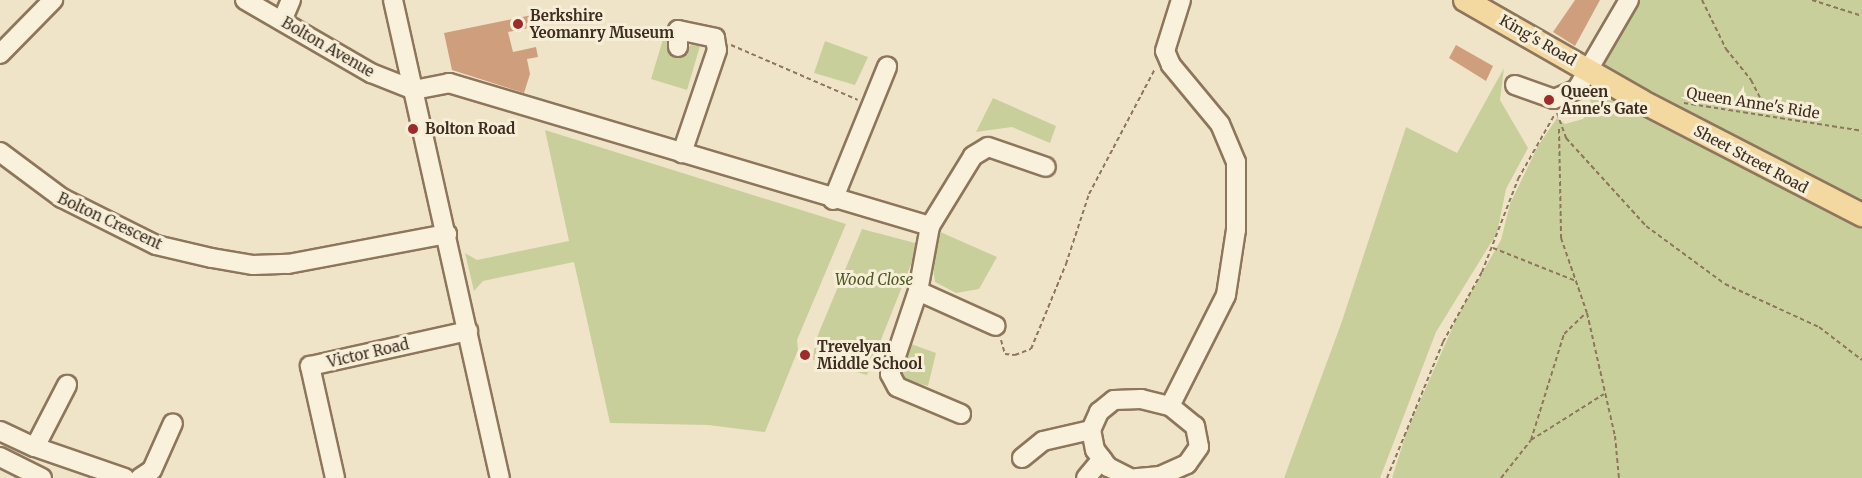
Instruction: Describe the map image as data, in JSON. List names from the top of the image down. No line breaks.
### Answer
{"streets":{"main road":["King's Road","Sheet Street Road"],"street":["Bolton Avenue","Bolton Crescent","Victor Road"],"path":["Queen Anne's Ride"]},"crossings":[["King's Road","Sheet Street Road"]],"parks":["Wood Close"],"places":["Berkshire Yeomanry Museum","Queen Anne's Gate","Bolton Road","Trevelyan Middle School"]}
